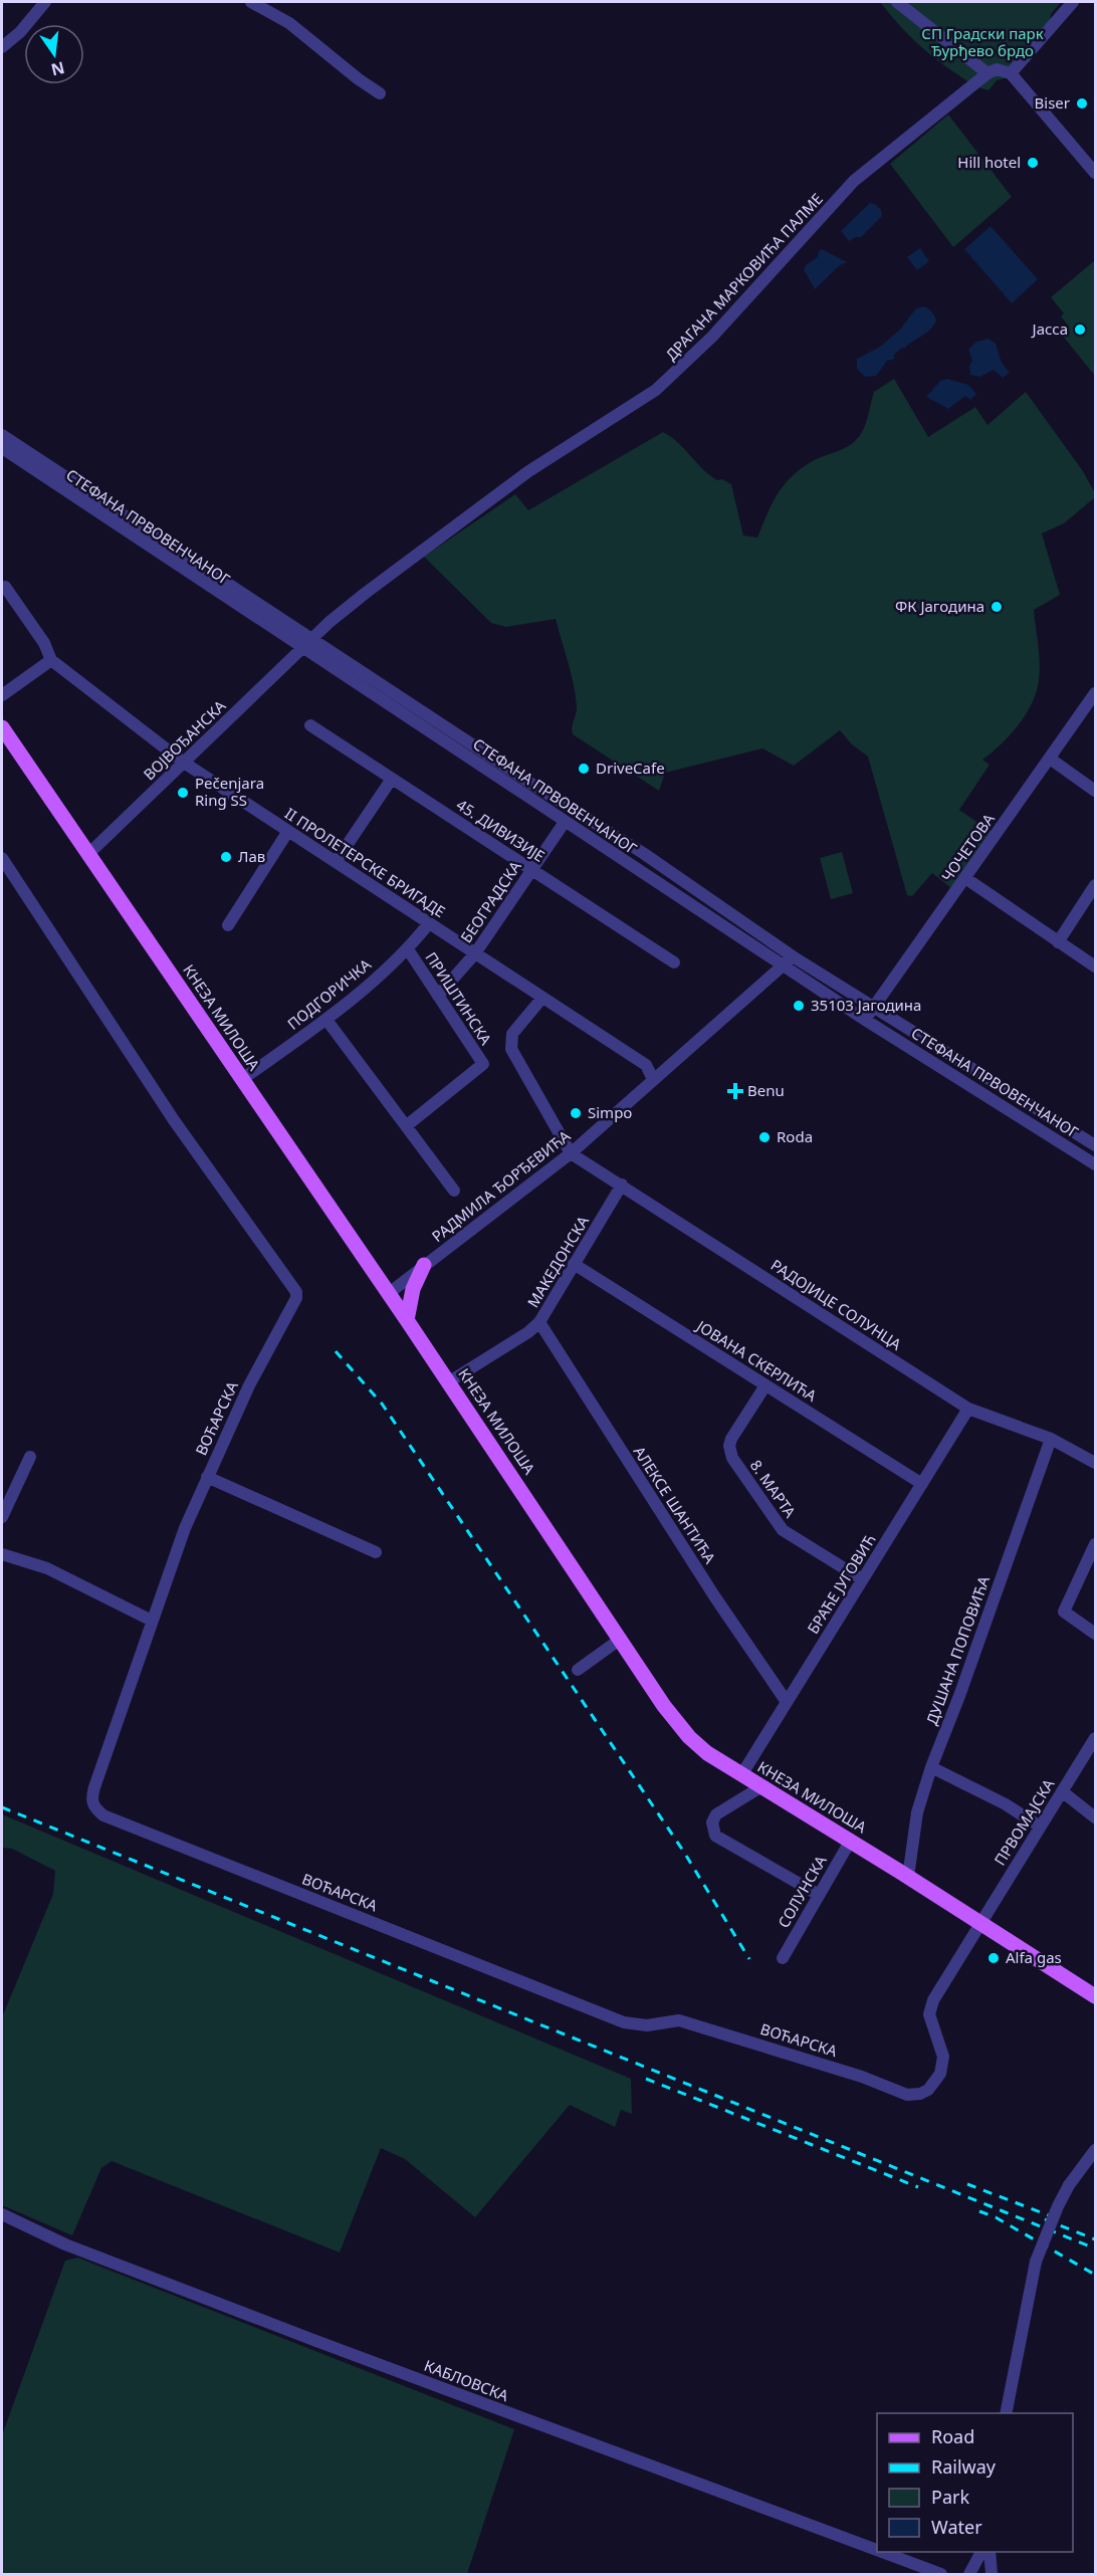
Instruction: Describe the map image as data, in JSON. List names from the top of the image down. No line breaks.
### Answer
{"streets":{"main road":["КНЕЗА МИЛОША"],"street":["ДРАГАНА МАРКОВИЋА ПАЛМЕ","СТЕФАНА ПРВОВЕНЧАНОГ","ВОЈВОЂАНСКА","45. ДИВИЗИЈЕ","ЧОЧЕТОВА","II ПРОЛЕТЕРСКЕ БРИГАДЕ","БЕОГРАДСКА","ПОДГОРИЧКА","ПРИШТИНСКА","РАДМИЛА ЂОРЂЕВИЋА","МАКЕДОНСКА","РАДОЈИЦЕ СОЛУНЦА","ЈОВАНА СКЕРЛИЋА","ВОЋАРСКА","8. МАРТА","АЛЕКСЕ ШАНТИЋА","БРАЋЕ ЈУГОВИЋ","ДУШАНА ПОПОВИЋА","ПРВОМАЈСКА","СОЛУНСКА","КАБЛОВСКА"]},"crossings":[["ДРАГАНА МАРКОВИЋА ПАЛМЕ","СТЕФАНА ПРВОВЕНЧАНОГ"],["ДРАГАНА МАРКОВИЋА ПАЛМЕ","ВОЈВОЂАНСКА"],["СТЕФАНА ПРВОВЕНЧАНОГ","ВОЈВОЂАНСКА"],["СТЕФАНА ПРВОВЕНЧАНОГ","ЧОЧЕТОВА"],["СТЕФАНА ПРВОВЕНЧАНОГ","БЕОГРАДСКА"],["СТЕФАНА ПРВОВЕНЧАНОГ","РАДМИЛА ЂОРЂЕВИЋА"],["ВОЈВОЂАНСКА","II ПРОЛЕТЕРСКЕ БРИГАДЕ"],["ВОЈВОЂАНСКА","КНЕЗА МИЛОША"],["45. ДИВИЗИЈЕ","БЕОГРАДСКА"],["II ПРОЛЕТЕРСКЕ БРИГАДЕ","БЕОГРАДСКА"],["II ПРОЛЕТЕРСКЕ БРИГАДЕ","ПОДГОРИЧКА"],["II ПРОЛЕТЕРСКЕ БРИГАДЕ","РАДМИЛА ЂОРЂЕВИЋА"],["БЕОГРАДСКА","ПРИШТИНСКА"],["ПОДГОРИЧКА","ПРИШТИНСКА"],["ПОДГОРИЧКА","КНЕЗА МИЛОША"],["КНЕЗА МИЛОША","РАДМИЛА ЂОРЂЕВИЋА"],["КНЕЗА МИЛОША","МАКЕДОНСКА"],["КНЕЗА МИЛОША","ВОЋАРСКА"],["КНЕЗА МИЛОША","БРАЋЕ ЈУГОВИЋ"],["КНЕЗА МИЛОША","ДУШАНА ПОПОВИЋА"],["КНЕЗА МИЛОША","ПРВОМАЈСКА"],["КНЕЗА МИЛОША","СОЛУНСКА"],["РАДМИЛА ЂОРЂЕВИЋА","РАДОЈИЦЕ СОЛУНЦА"],["МАКЕДОНСКА","РАДОЈИЦЕ СОЛУНЦА"],["МАКЕДОНСКА","ЈОВАНА СКЕРЛИЋА"],["МАКЕДОНСКА","АЛЕКСЕ ШАНТИЋА"],["РАДОЈИЦЕ СОЛУНЦА","БРАЋЕ ЈУГОВИЋ"],["РАДОЈИЦЕ СОЛУНЦА","ДУШАНА ПОПОВИЋА"],["ЈОВАНА СКЕРЛИЋА","8. МАРТА"],["ЈОВАНА СКЕРЛИЋА","БРАЋЕ ЈУГОВИЋ"],["ВОЋАРСКА","ПРВОМАЈСКА"],["8. МАРТА","БРАЋЕ ЈУГОВИЋ"],["АЛЕКСЕ ШАНТИЋА","БРАЋЕ ЈУГОВИЋ"]],"parks":["СП Градски парк Ђурђево брдо"],"places":{"other":["Biser","Hill hotel","Јасса","ФК Јагодина","DriveCafe","Pečenjara Ring SS","Лав","35103 Јагодина","Simpo","Roda","Alfa gas"],"health":["Benu"]},"legend":["Road","Railway","Park","Water"],"north":"bottom"}
